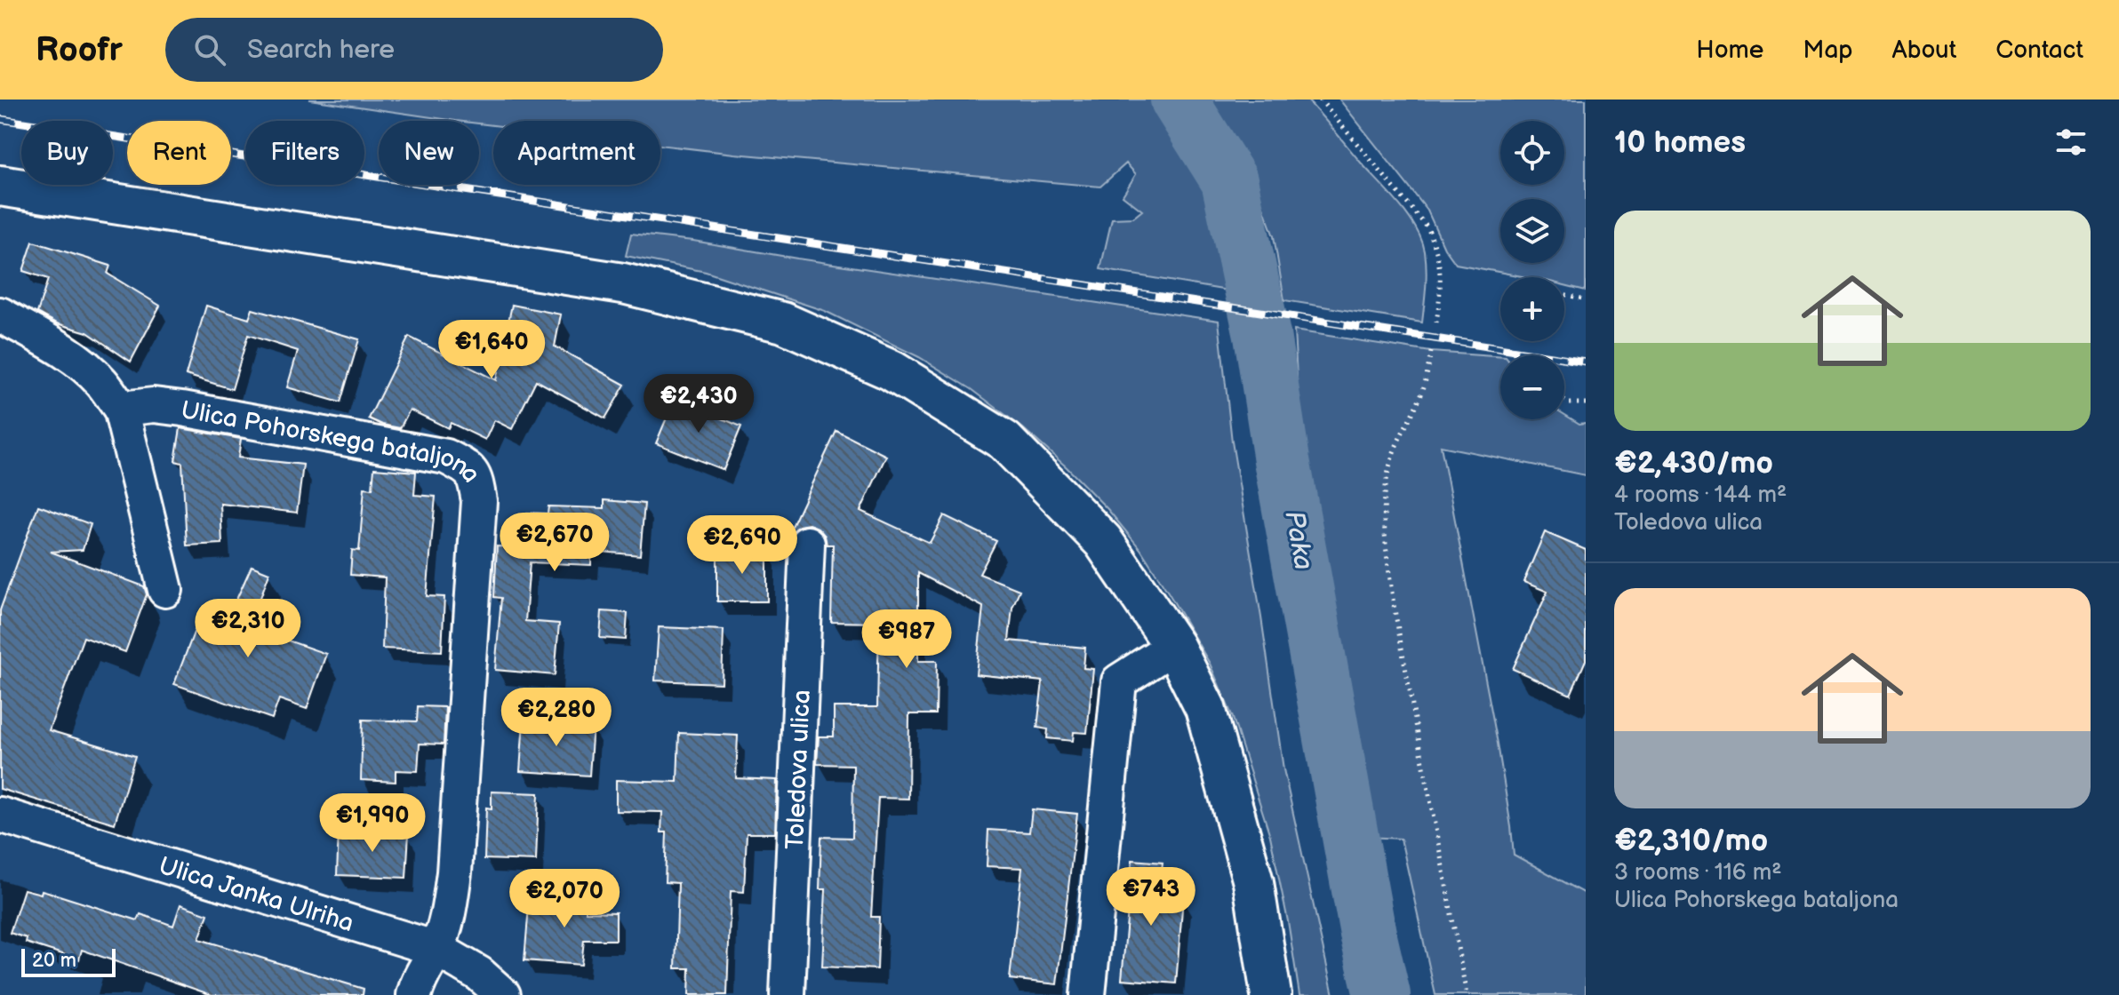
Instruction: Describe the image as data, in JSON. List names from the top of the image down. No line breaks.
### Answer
{"streets":{"street":["Ulica Pohorskega bataljona","Toledova ulica","Ulica Janka Ulriha"]},"crossings":[["Ulica Pohorskega bataljona","Ulica Janka Ulriha"]],"water":["Paka"],"scale_bar":"20 m","page":{"header":"Roofr","search":"Search here","nav":["Home","Map","About","Contact"],"heading":"10 homes","map_buttons":["+","−"],"chip":["Buy","Rent","Filters","New","Apartment"],"list":[{"name":"€2,430/mo","note":"4 rooms · 144 m² · Toledova ulica"},{"name":"€2,310/mo","note":"3 rooms · 116 m² · Ulica Pohorskega bataljona"}],"price":["€1,640","€2,430","€2,670","€2,690","€2,310","€987","€2,280","€1,990","€743","€2,070"],"scale":"20 m"}}
